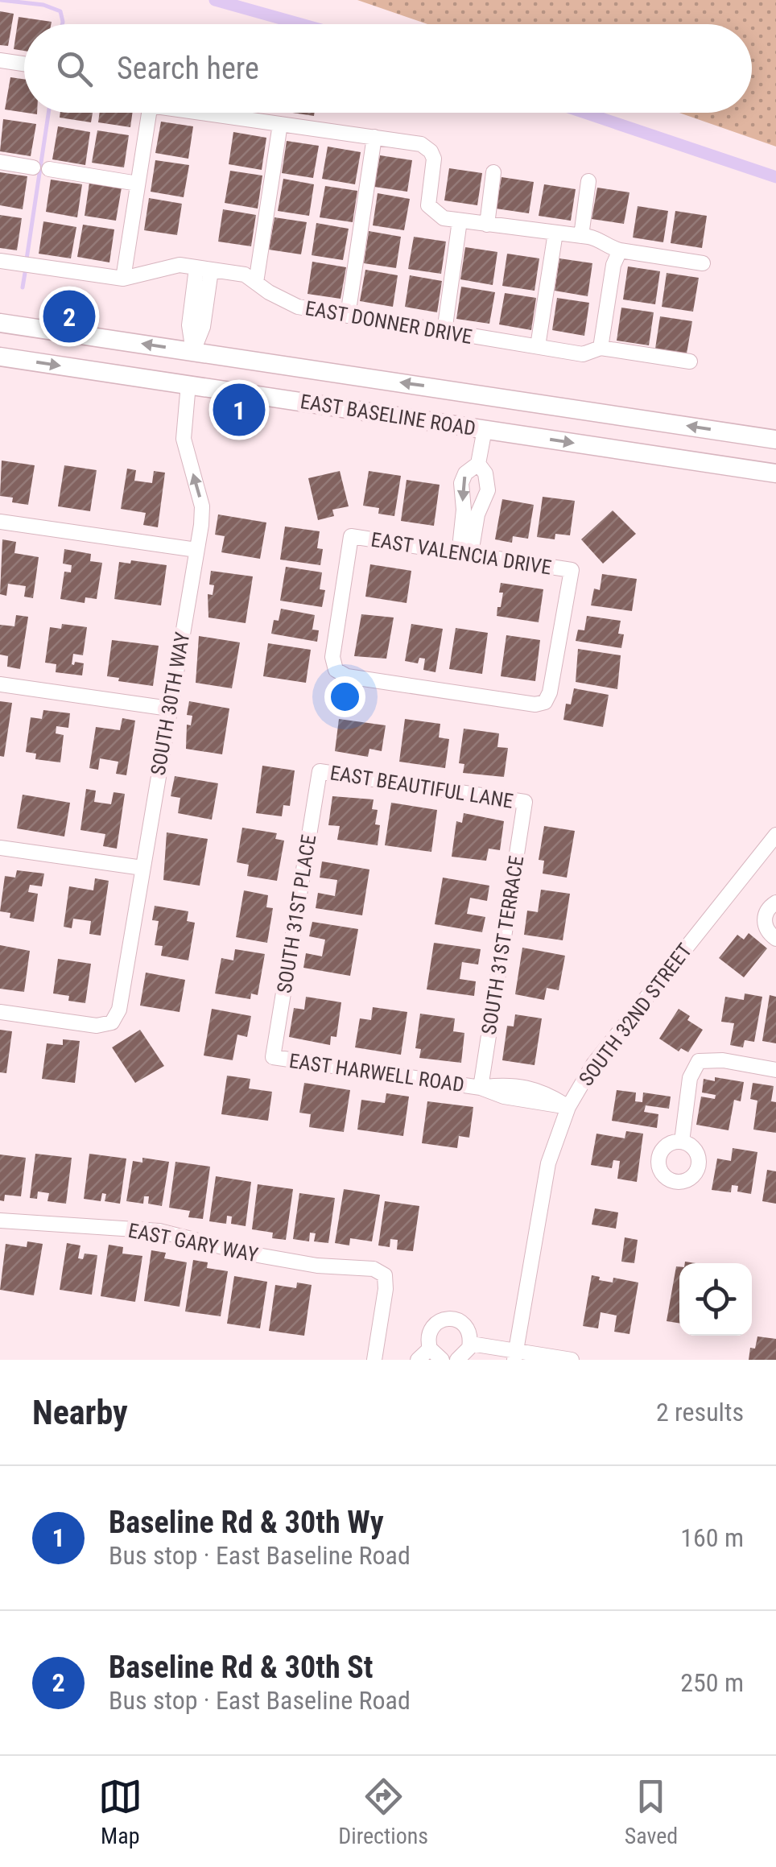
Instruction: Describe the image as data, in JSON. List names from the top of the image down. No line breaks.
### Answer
{"streets":{"main road":["EAST BASELINE ROAD"],"street":["EAST DONNER DRIVE","EAST VALENCIA DRIVE","SOUTH 30TH WAY","EAST BEAUTIFUL LANE","SOUTH 31ST PLACE","SOUTH 31ST TERRACE","SOUTH 32ND STREET","EAST HARWELL ROAD","EAST GARY WAY"]},"crossings":[["EAST BASELINE ROAD","SOUTH 30TH WAY"],["EAST BEAUTIFUL LANE","SOUTH 31ST PLACE"],["EAST BEAUTIFUL LANE","SOUTH 31ST TERRACE"],["SOUTH 31ST PLACE","EAST HARWELL ROAD"],["SOUTH 31ST TERRACE","EAST HARWELL ROAD"],["SOUTH 32ND STREET","EAST HARWELL ROAD"]],"page":{"search":"Search here","pins":["2","1"],"heading":["Nearby","2 results"],"list":[{"mark":"1","name":"Baseline Rd & 30th Wy","note":"Bus stop · East Baseline Road","value":"160 m"},{"mark":"2","name":"Baseline Rd & 30th St","note":"Bus stop · East Baseline Road","value":"250 m"}],"nav":["Map","Directions","Saved"]}}
